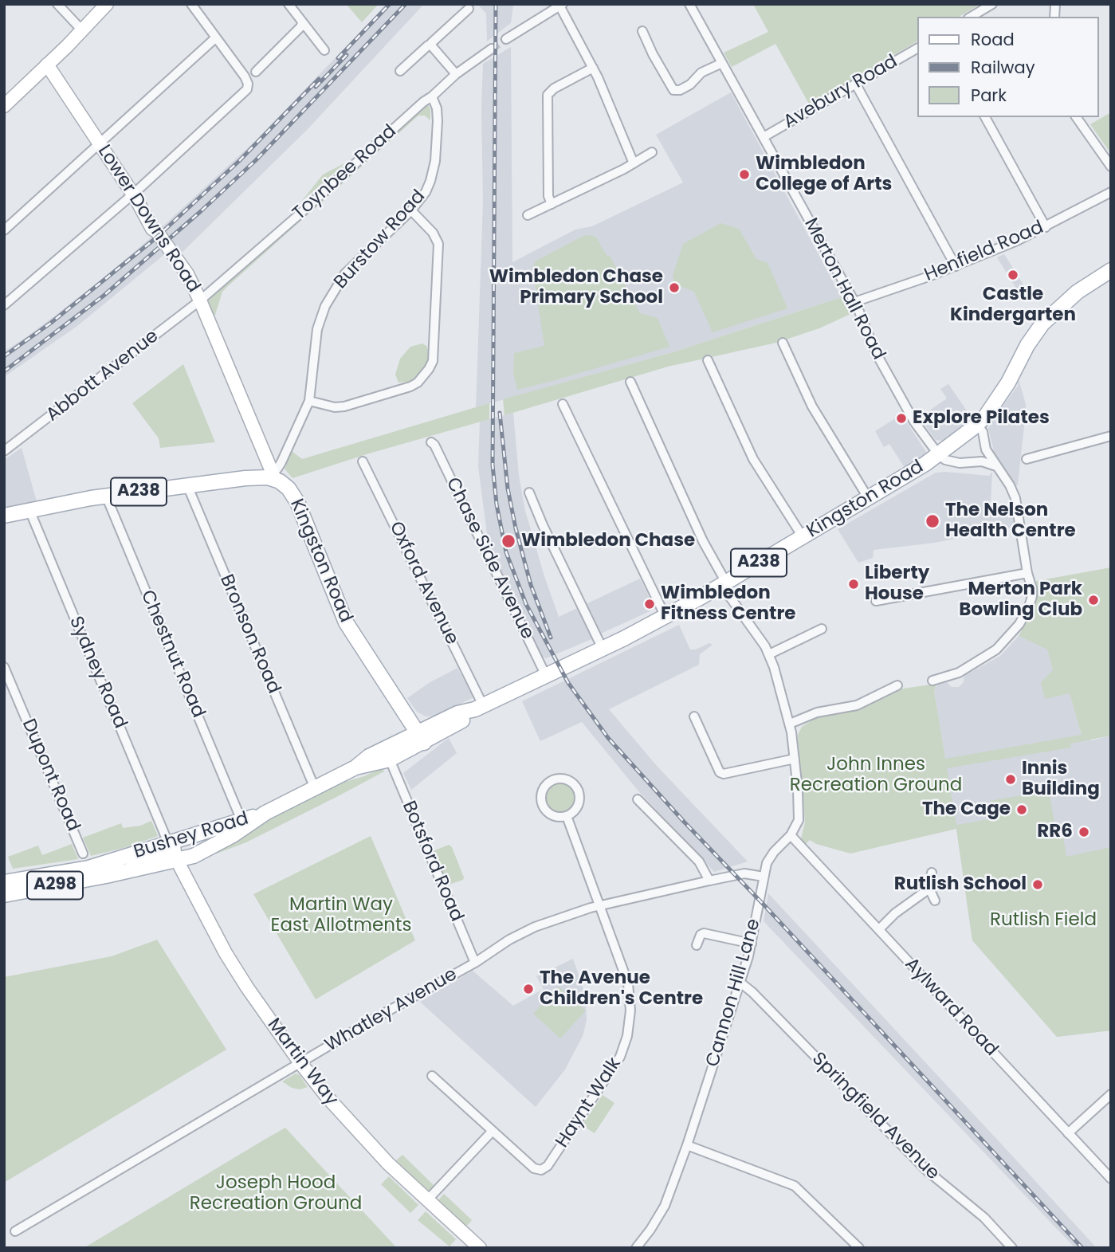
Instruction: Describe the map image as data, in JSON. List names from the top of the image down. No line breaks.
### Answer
{"streets":{"main road":["Lower Downs Road","A238","Kingston Road","Bushey Road","A298","Martin Way"],"street":["Avebury Road","Toynbee Road","Burstow Road","Henfield Road","Merton Hall Road","Abbott Avenue","Chase Side Avenue","Oxford Avenue","Bronson Road","Chestnut Road","Sydney Road","Dupont Road","Botsford Road","Cannon Hill Lane","Aylward Road","Whatley Avenue","Haynt Walk","Springfield Avenue"]},"crossings":[["Avebury Road","Merton Hall Road"],["Toynbee Road","Lower Downs Road"],["Toynbee Road","Burstow Road"],["Toynbee Road","Abbott Avenue"],["Lower Downs Road","Burstow Road"],["Lower Downs Road","Abbott Avenue"],["Lower Downs Road","A238"],["Lower Downs Road","Kingston Road"],["Burstow Road","A238"],["Burstow Road","Kingston Road"],["Henfield Road","Merton Hall Road"],["Merton Hall Road","Kingston Road"],["A238","Kingston Road"],["A238","Bronson Road"],["A238","Chestnut Road"],["A238","Sydney Road"],["Kingston Road","Chase Side Avenue"],["Kingston Road","Oxford Avenue"],["Kingston Road","Bushey Road"],["Kingston Road","Cannon Hill Lane"],["Sydney Road","Bushey Road"],["Sydney Road","Martin Way"],["Bushey Road","Botsford Road"],["Bushey Road","Martin Way"],["Botsford Road","Whatley Avenue"],["Cannon Hill Lane","Aylward Road"],["Cannon Hill Lane","Whatley Avenue"],["Cannon Hill Lane","Springfield Avenue"],["Whatley Avenue","Martin Way"],["Whatley Avenue","Haynt Walk"]],"parks":["John Innes Recreation Ground","Martin Way East Allotments","Rutlish Field","Joseph Hood Recreation Ground"],"places":["Wimbledon College of Arts","Castle Kindergarten","Wimbledon Chase Primary School","Explore Pilates","The Nelson Health Centre","Wimbledon Chase","Liberty House","Merton Park Bowling Club","Wimbledon Fitness Centre","Innis Building","The Cage","RR6","Rutlish School","The Avenue Children's Centre"],"legend":["Road","Railway","Park"]}
